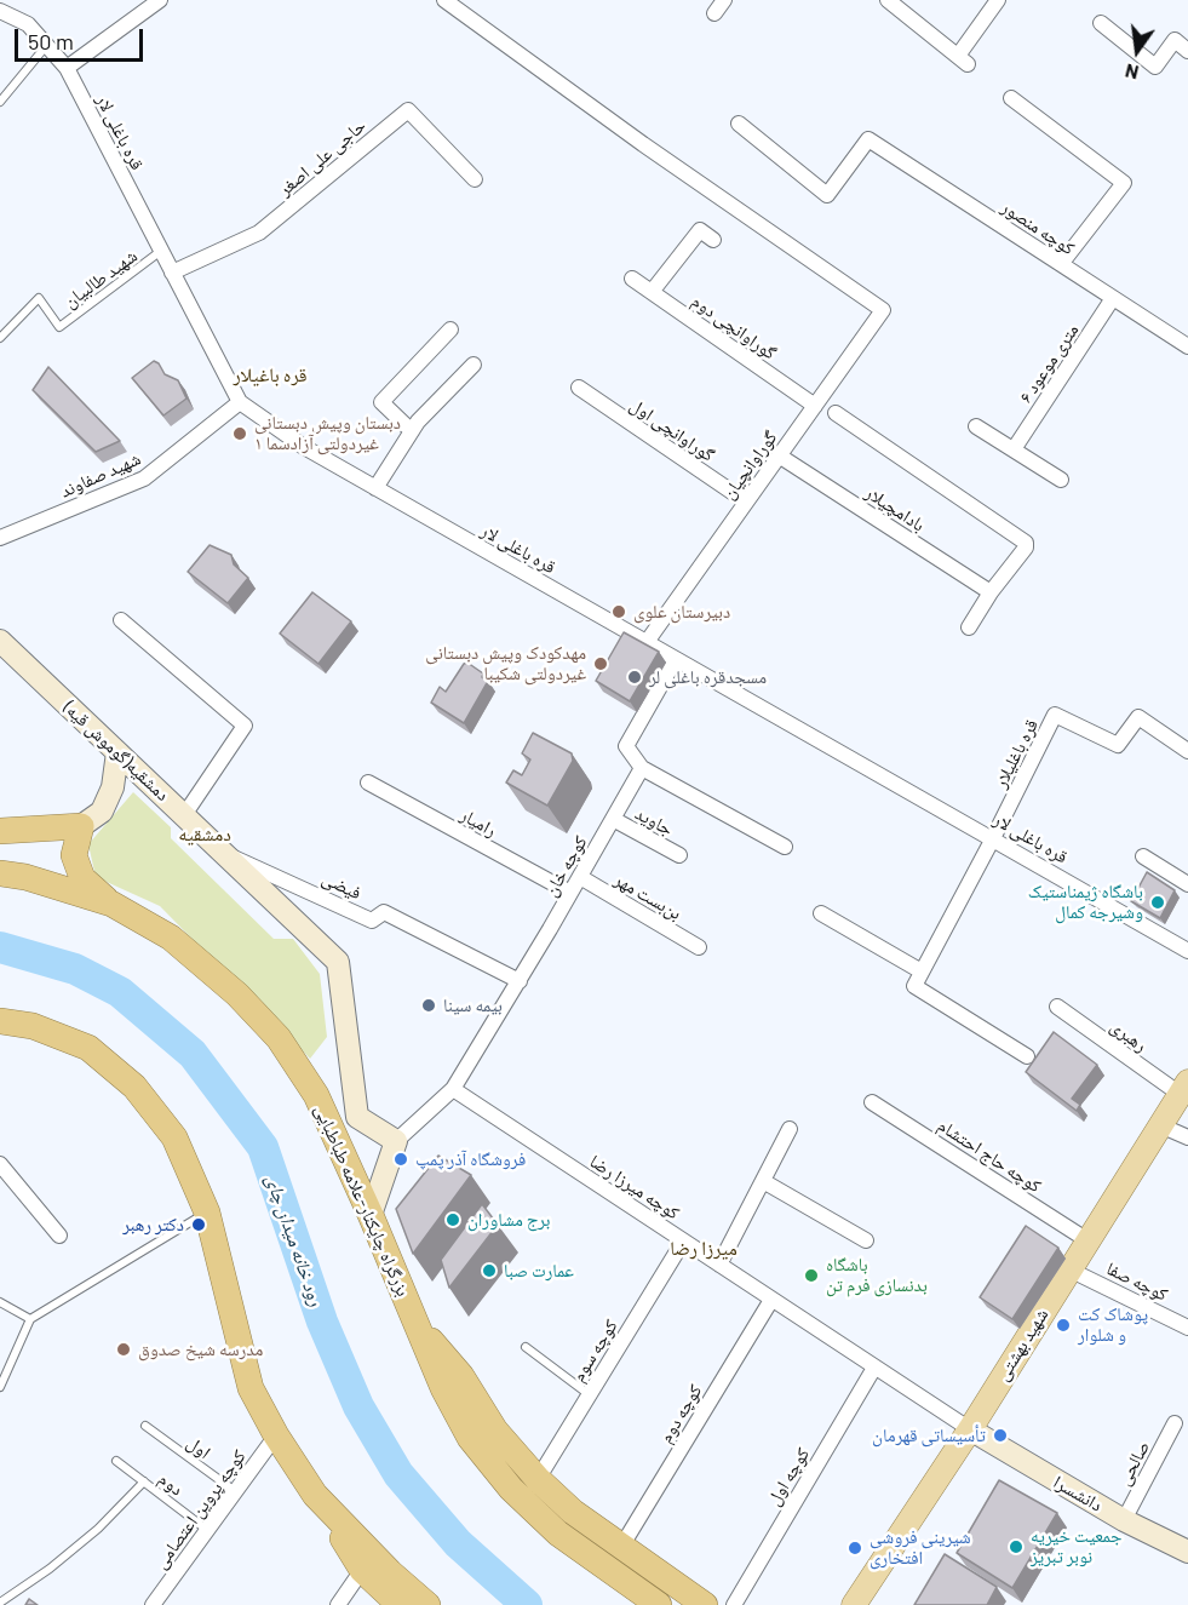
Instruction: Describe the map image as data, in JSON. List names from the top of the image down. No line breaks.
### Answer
{"streets":{"highway":["بزرگراه چایکنار-علامه طباطبایی"],"main road":["دمشقیه(گوموش قیه)","شهید بهشتى","دانشسرا"],"street":["قره باغلی لار","حاجی علی اصغر","کوچه منصور","گوراوانچی دوم","۶ متری موعود","گوراوانچی اول","گوراوانچیان","شهید صفاوند","بادامچیلار","قره باغلیلار","جاوید","رامیار","کوچه خان","فیضی","بن‌بست مهر","رهبری","کوچه حاج احتشام","کوچه میرزا رضا","کوچه صفا","کوچه سوم","کوچه دوم","صالحی","کوچه اول","کوچه پروین اعتصامی"],"lane":["شهید طالبیان","اول","دوم"]},"crossings":[["قره باغلی لار","حاجی علی اصغر"],["قره باغلی لار","شهید طالبیان"],["قره باغلی لار","گوراوانچیان"],["قره باغلی لار","شهید صفاوند"],["قره باغلی لار","قره باغلیلار"],["کوچه منصور","۶ متری موعود"],["گوراوانچی دوم","گوراوانچیان"],["گوراوانچی اول","گوراوانچیان"],["گوراوانچیان","بادامچیلار"],["دمشقیه(گوموش قیه)","فیضی"],["جاوید","کوچه خان"],["رامیار","کوچه خان"],["کوچه خان","فیضی"],["کوچه خان","بن‌بست مهر"],["کوچه خان","کوچه میرزا رضا"],["رهبری","شهید بهشتى"],["کوچه حاج احتشام","شهید بهشتى"],["کوچه میرزا رضا","شهید بهشتى"],["کوچه میرزا رضا","کوچه سوم"],["کوچه میرزا رضا","کوچه دوم"],["کوچه میرزا رضا","کوچه اول"],["کوچه میرزا رضا","دانشسرا"],["کوچه صفا","شهید بهشتى"],["شهید بهشتى","دانشسرا"],["اول","کوچه پروین اعتصامی"],["صالحی","دانشسرا"],["دوم","کوچه پروین اعتصامی"]],"districts":["قره باغیلار","دمشقیه","میرزا رضا"],"water":["رود خانه میدان چای"],"places":["دبستان وپیش دبستانی غیردولتی آزادسما ۱","دبیرستان علوی","مهدکودک وپیش دبستانی غیردولتی شکیبا","مسجدقره باغلی لر","باشگاه ژیمناستیک وشیرجه کمال","بیمه سینا","فروشگاه آذر پمپ","برج مشاوران","دکتر رهبر","عمارت صبا","باشگاه بدنسازی فرم تن","پوشاک کت و شلوار","مدرسه شیخ صدوق","تأسیساتی قهرمان","جمعیت خیریه نوبر تبریز","شیرینی فروشی افتخاری"],"scale_bar":"50 m","north":"bottom"}
